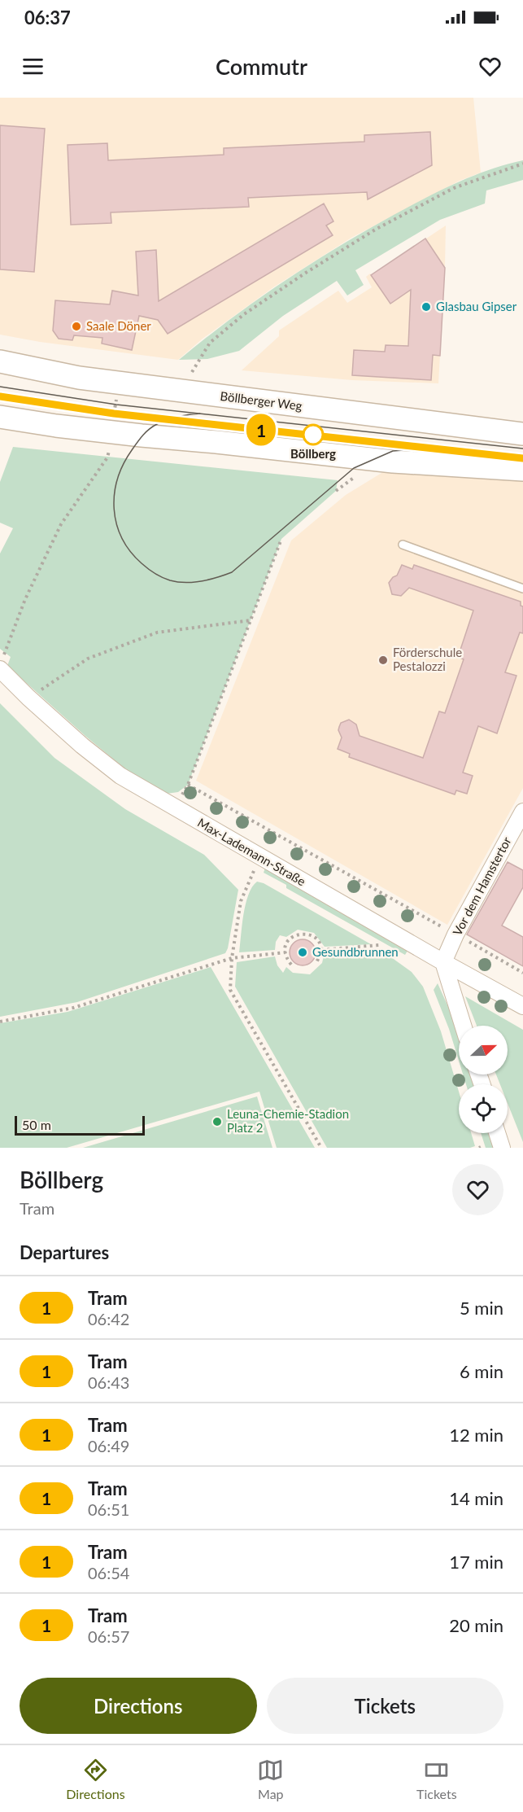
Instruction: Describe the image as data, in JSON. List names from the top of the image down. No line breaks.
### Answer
{"streets":{"street":["Böllberger Weg","Max-Lademann-Straße","Vor dem Hamstertor"]},"crossings":[["Max-Lademann-Straße","Vor dem Hamstertor"]],"places":["Glasbau Gipser","Saale Döner","Böllberg","Förderschule Pestalozzi","Gesundbrunnen","Leuna-Chemie-Stadion Platz 2"],"lines":["tram line 1"],"scale_bar":"50 m","north":"right","page":{"status":"06:37","header":"Commutr","on_map":"1","scale":"50 m","heading":[["Böllberg","Tram"],"Departures"],"list":[{"mark":"1","name":"Tram","note":"06:42","value":"5 min"},{"mark":"1","name":"Tram","note":"06:43","value":"6 min"},{"mark":"1","name":"Tram","note":"06:49","value":"12 min"},{"mark":"1","name":"Tram","note":"06:51","value":"14 min"},{"mark":"1","name":"Tram","note":"06:54","value":"17 min"},{"mark":"1","name":"Tram","note":"06:57","value":"20 min"}],"buttons":["Directions","Tickets"],"tabs":["Directions","Map","Tickets"]}}
